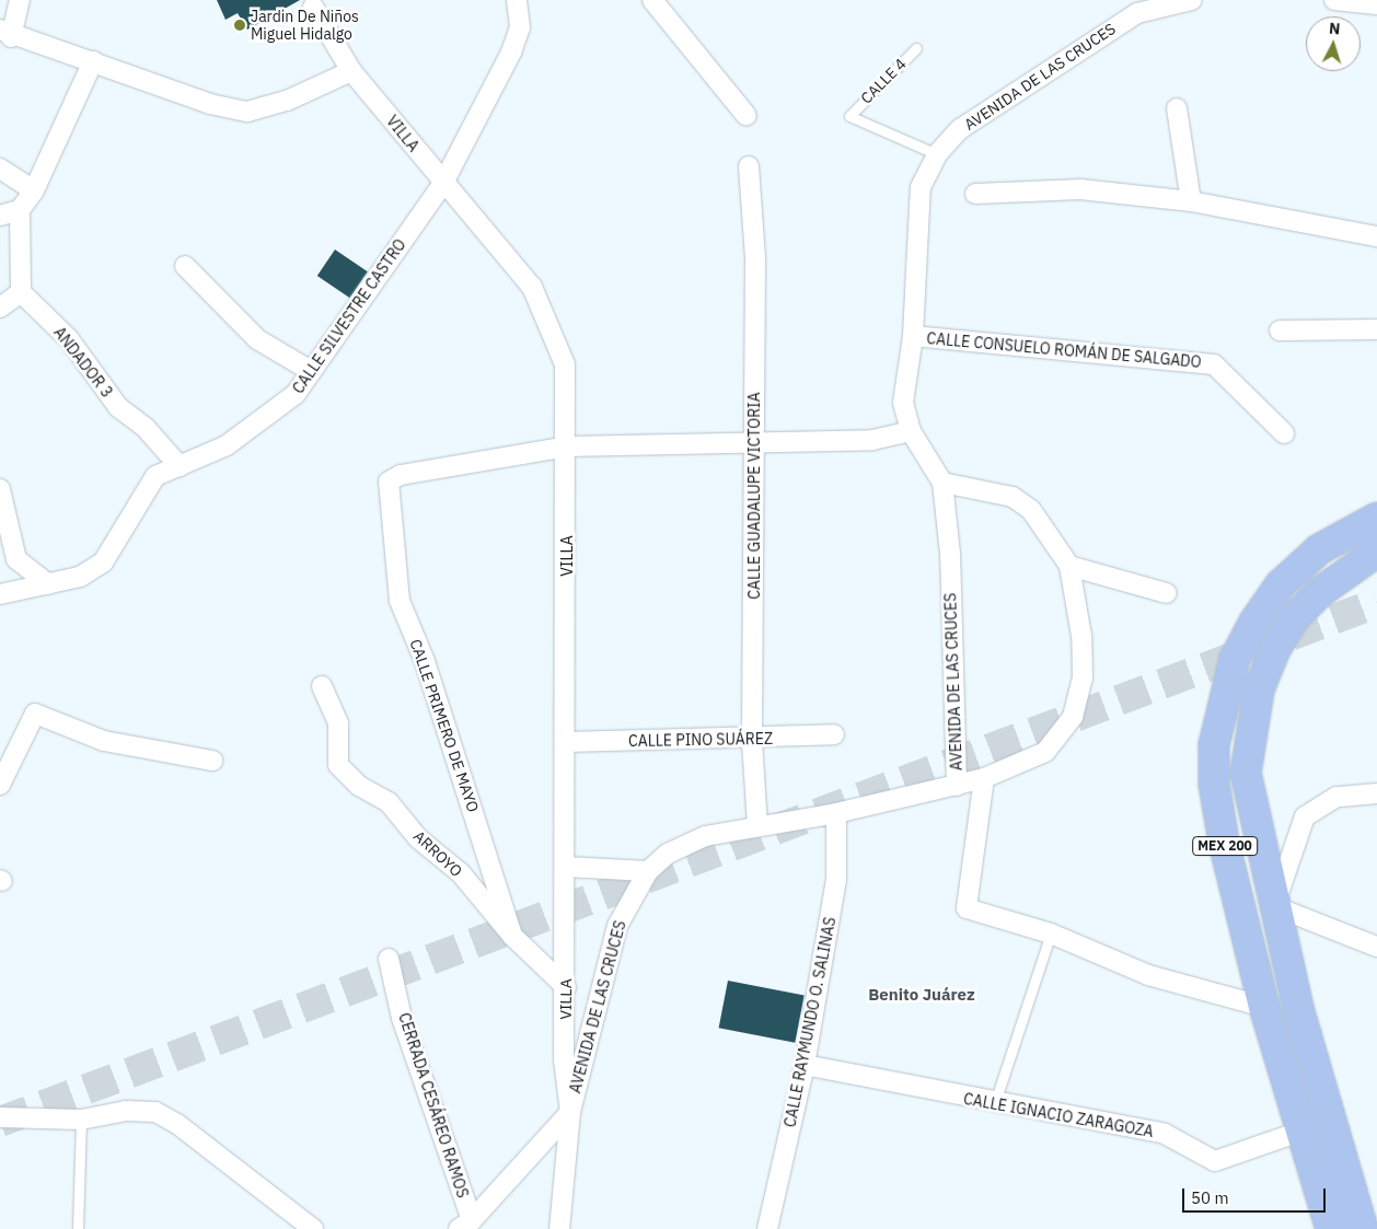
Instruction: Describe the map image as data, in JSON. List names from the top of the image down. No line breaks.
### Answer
{"streets":{"main road":["MEX 200"],"street":["AVENIDA DE LAS CRUCES","VILLA","CALLE SILVESTRE CASTRO","CALLE CONSUELO ROMÁN DE SALGADO","ANDADOR 3","CALLE GUADALUPE VICTORIA","CALLE PRIMERO DE MAYO","CALLE PINO SUÁREZ","ARROYO","CALLE RAYMUNDO O. SALINAS","CERRADA CESÁREO RAMOS","CALLE IGNACIO ZARAGOZA"],"lane":["CALLE 4"]},"crossings":[["AVENIDA DE LAS CRUCES","CALLE 4"],["AVENIDA DE LAS CRUCES","VILLA"],["AVENIDA DE LAS CRUCES","CALLE CONSUELO ROMÁN DE SALGADO"],["AVENIDA DE LAS CRUCES","CALLE GUADALUPE VICTORIA"],["AVENIDA DE LAS CRUCES","CALLE RAYMUNDO O. SALINAS"],["AVENIDA DE LAS CRUCES","CERRADA CESÁREO RAMOS"],["VILLA","CALLE SILVESTRE CASTRO"],["VILLA","CALLE PRIMERO DE MAYO"],["VILLA","CALLE PINO SUÁREZ"],["VILLA","ARROYO"],["CALLE SILVESTRE CASTRO","ANDADOR 3"],["CALLE GUADALUPE VICTORIA","CALLE PINO SUÁREZ"],["CALLE PRIMERO DE MAYO","ARROYO"],["MEX 200","CALLE IGNACIO ZARAGOZA"],["CALLE RAYMUNDO O. SALINAS","CALLE IGNACIO ZARAGOZA"]],"districts":["Benito Juárez"],"places":["Jardin De Niños Miguel Hidalgo"],"scale_bar":"50 m","north":"top"}
